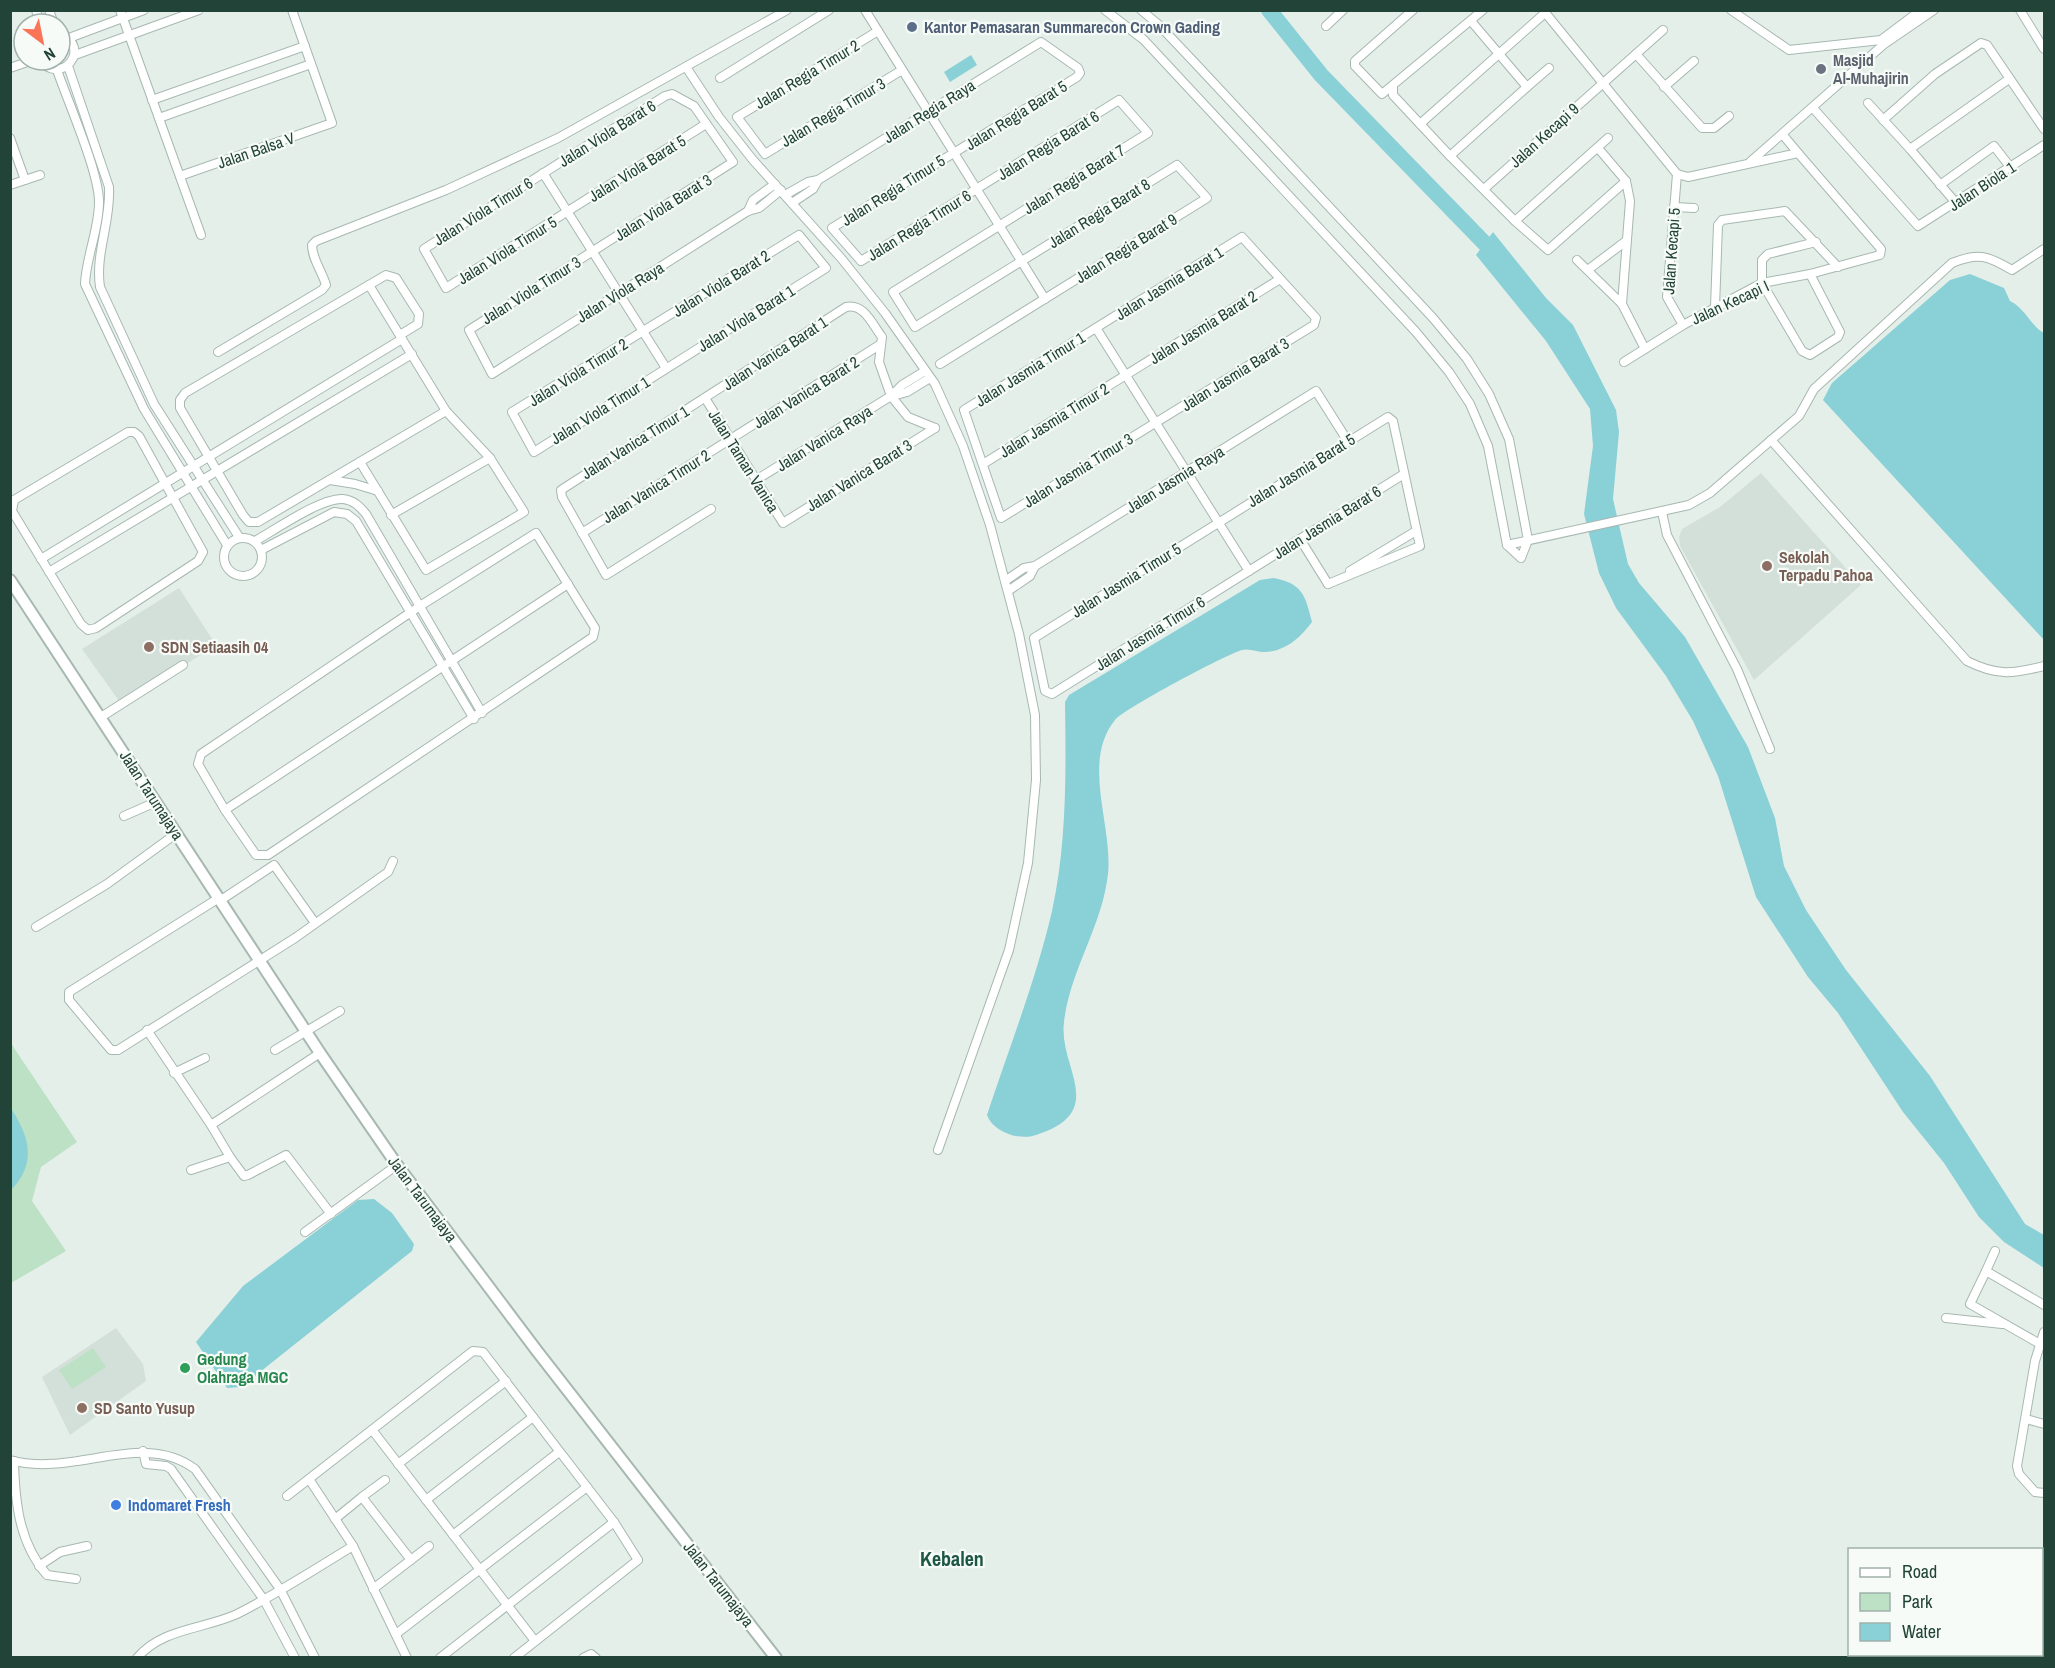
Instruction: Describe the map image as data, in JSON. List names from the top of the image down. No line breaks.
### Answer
{"streets":{"street":["Jalan Regia Timur 2","Jalan Regia Raya","Jalan Regia Timur 3","Jalan Regia Barat 5","Jalan Viola Barat 6","Jalan Kecapi 9","Jalan Regia Barat 6","Jalan Balsa V","Jalan Viola Barat 5","Jalan Regia Barat 7","Jalan Biola 1","Jalan Regia Timur 5","Jalan Viola Barat 3","Jalan Viola Timur 6","Jalan Regia Barat 8","Jalan Regia Timur 6","Jalan Regia Barat 9","Jalan Viola Timur 5","Jalan Kecapi 5","Jalan Viola Barat 2","Jalan Jasmia Barat 1","Jalan Viola Timur 3","Jalan Viola Raya","Jalan Kecapi I","Jalan Viola Barat 1","Jalan Jasmia Barat 2","Jalan Vanica Barat 1","Jalan Jasmia Timur 1","Jalan Viola Timur 2","Jalan Jasmia Barat 3","Jalan Vanica Barat 2","Jalan Viola Timur 1","Jalan Jasmia Timur 2","Jalan Vanica Raya","Jalan Vanica Timur 1","Jalan Taman Vanica","Jalan Jasmia Timur 3","Jalan Jasmia Barat 5","Jalan Vanica Barat 3","Jalan Jasmia Raya","Jalan Vanica Timur 2","Jalan Jasmia Barat 6","Jalan Jasmia Timur 5","Jalan Jasmia Timur 6","Jalan Tarumajaya"]},"crossings":[["Jalan Regia Timur 2","Jalan Regia Timur 3"],["Jalan Regia Raya","Jalan Regia Barat 5"],["Jalan Regia Raya","Jalan Viola Raya"],["Jalan Regia Barat 5","Jalan Regia Timur 5"],["Jalan Viola Barat 6","Jalan Viola Barat 5"],["Jalan Viola Barat 6","Jalan Viola Barat 3"],["Jalan Viola Barat 6","Jalan Viola Timur 6"],["Jalan Regia Barat 6","Jalan Regia Barat 7"],["Jalan Regia Barat 6","Jalan Regia Timur 6"],["Jalan Viola Barat 5","Jalan Viola Barat 3"],["Jalan Viola Barat 5","Jalan Viola Timur 5"],["Jalan Regia Barat 7","Jalan Regia Barat 8"],["Jalan Regia Timur 5","Jalan Regia Timur 6"],["Jalan Viola Barat 3","Jalan Viola Timur 3"],["Jalan Viola Timur 6","Jalan Viola Timur 5"],["Jalan Regia Barat 8","Jalan Regia Barat 9"],["Jalan Kecapi 5","Jalan Kecapi I"],["Jalan Viola Barat 2","Jalan Viola Barat 1"],["Jalan Viola Barat 2","Jalan Viola Timur 2"],["Jalan Jasmia Barat 1","Jalan Jasmia Barat 2"],["Jalan Jasmia Barat 1","Jalan Jasmia Timur 1"],["Jalan Jasmia Barat 1","Jalan Jasmia Barat 3"],["Jalan Viola Timur 3","Jalan Viola Raya"],["Jalan Viola Barat 1","Jalan Viola Timur 1"],["Jalan Jasmia Barat 2","Jalan Jasmia Barat 3"],["Jalan Jasmia Barat 2","Jalan Jasmia Timur 2"],["Jalan Vanica Barat 1","Jalan Vanica Barat 2"],["Jalan Vanica Barat 1","Jalan Vanica Timur 1"],["Jalan Vanica Barat 1","Jalan Taman Vanica"],["Jalan Jasmia Timur 1","Jalan Jasmia Timur 2"],["Jalan Jasmia Timur 1","Jalan Jasmia Timur 3"],["Jalan Viola Timur 2","Jalan Viola Timur 1"],["Jalan Jasmia Barat 3","Jalan Jasmia Timur 3"],["Jalan Vanica Barat 2","Jalan Taman Vanica"],["Jalan Vanica Barat 2","Jalan Vanica Timur 2"],["Jalan Jasmia Timur 2","Jalan Jasmia Timur 3"],["Jalan Vanica Raya","Jalan Taman Vanica"],["Jalan Vanica Raya","Jalan Vanica Barat 3"],["Jalan Vanica Timur 1","Jalan Taman Vanica"],["Jalan Vanica Timur 1","Jalan Vanica Timur 2"],["Jalan Taman Vanica","Jalan Vanica Barat 3"],["Jalan Taman Vanica","Jalan Vanica Timur 2"],["Jalan Jasmia Barat 5","Jalan Jasmia Raya"],["Jalan Jasmia Barat 5","Jalan Jasmia Barat 6"],["Jalan Jasmia Barat 5","Jalan Jasmia Timur 5"],["Jalan Jasmia Barat 6","Jalan Jasmia Timur 6"],["Jalan Jasmia Timur 5","Jalan Jasmia Timur 6"]],"districts":["Kebalen"],"places":["Kantor Pemasaran Summarecon Crown Gading","Masjid Al-Muhajirin","Sekolah Terpadu Pahoa","SDN Setiaasih 04","Gedung Olahraga MGC","SD Santo Yusup","Indomaret Fresh"],"legend":["Road","Park","Water"],"north":"bottom right"}
